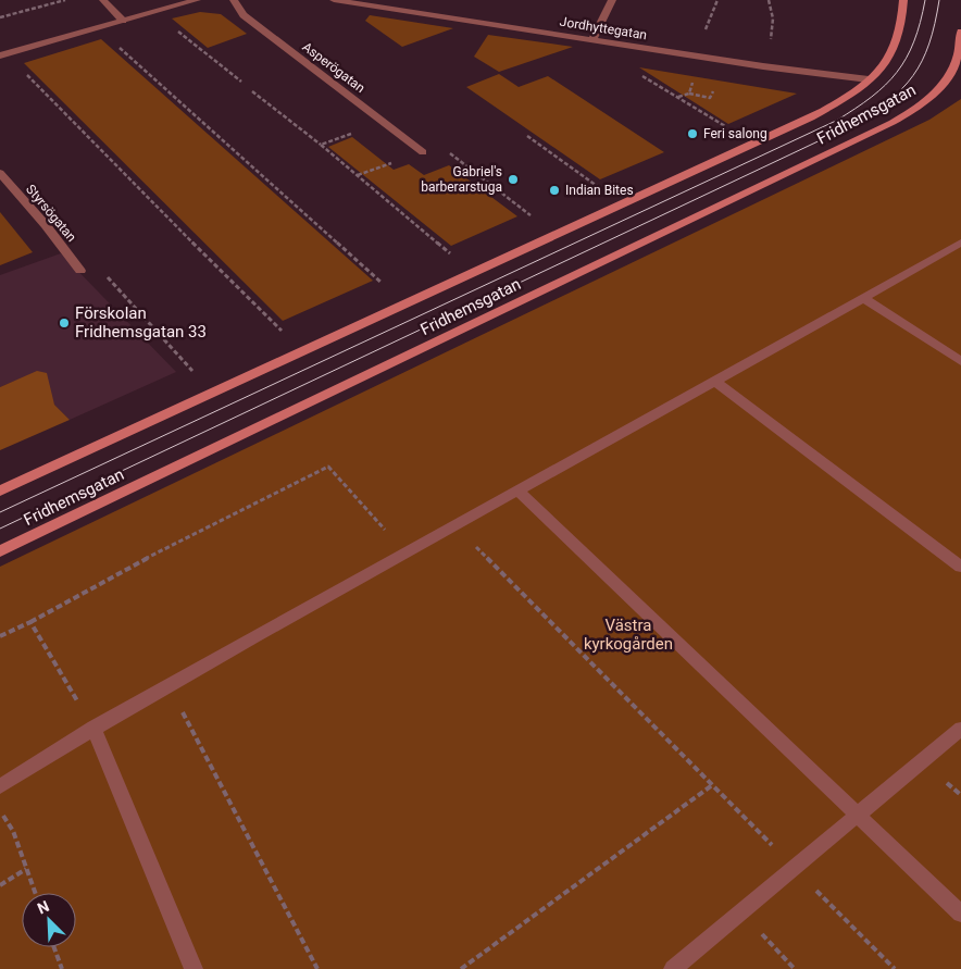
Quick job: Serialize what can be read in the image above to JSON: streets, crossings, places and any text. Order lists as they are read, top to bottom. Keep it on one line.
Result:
{"streets":{"street":["Jordhyttegatan","Asperögatan","Fridhemsgatan","Styrsögatan"]},"crossings":[["Jordhyttegatan","Fridhemsgatan"]],"parks":["Västra kyrkogården"],"places":["Feri salong","Gabriel's barberarstuga","Indian Bites","Förskolan Fridhemsgatan 33"],"north":"top left"}
